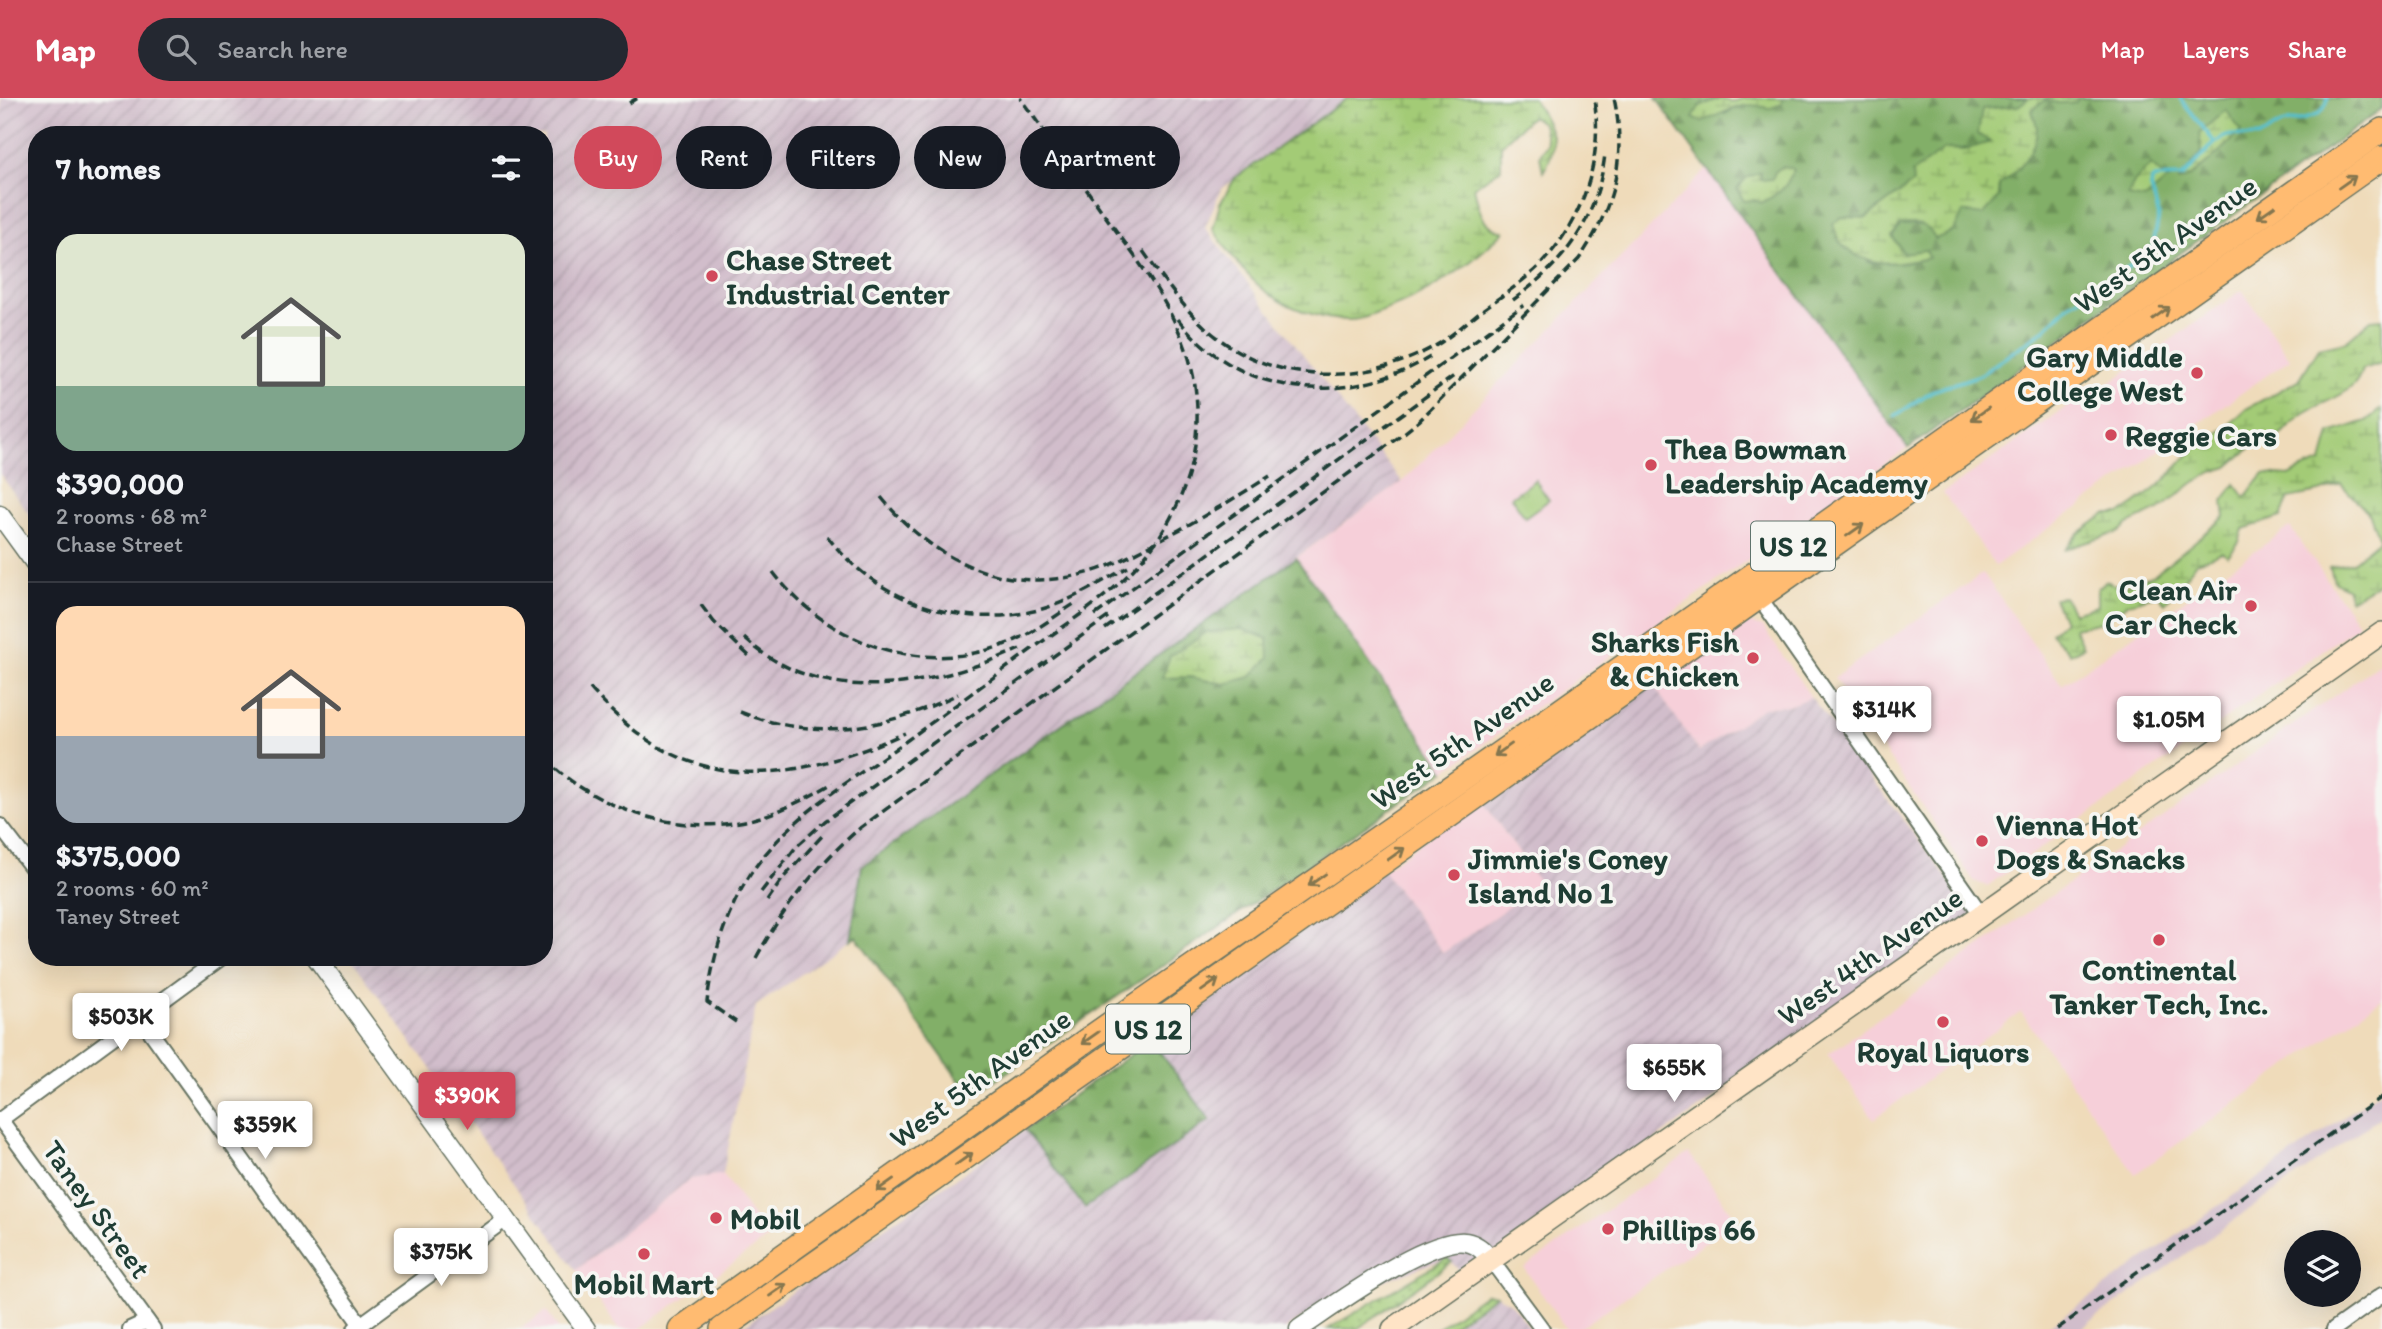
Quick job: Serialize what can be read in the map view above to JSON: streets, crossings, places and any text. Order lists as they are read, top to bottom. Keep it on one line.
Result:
{"streets":{"main road":["West 5th Avenue","US 12","West 4th Avenue"],"street":["Taney Street"]},"places":["Chase Street Industrial Center","Gary Middle College West","Reggie Cars","Thea Bowman Leadership Academy","Clean Air Car Check","Sharks Fish & Chicken","Vienna Hot Dogs & Snacks","Jimmie's Coney Island No 1","Continental Tanker Tech, Inc.","Royal Liquors","Mobil","Phillips 66","Mobil Mart"],"page":{"header":"Map","search":"Search here","nav":["Map","Layers","Share"],"chip":["Buy","Rent","Filters","New","Apartment"],"heading":"7 homes","list":[{"name":"$390,000","note":"2 rooms · 68 m² · Chase Street"},{"name":"$375,000","note":"2 rooms · 60 m² · Taney Street"}],"price":["$314K","$1.05M","$503K","$655K","$390K","$359K","$375K"]}}
